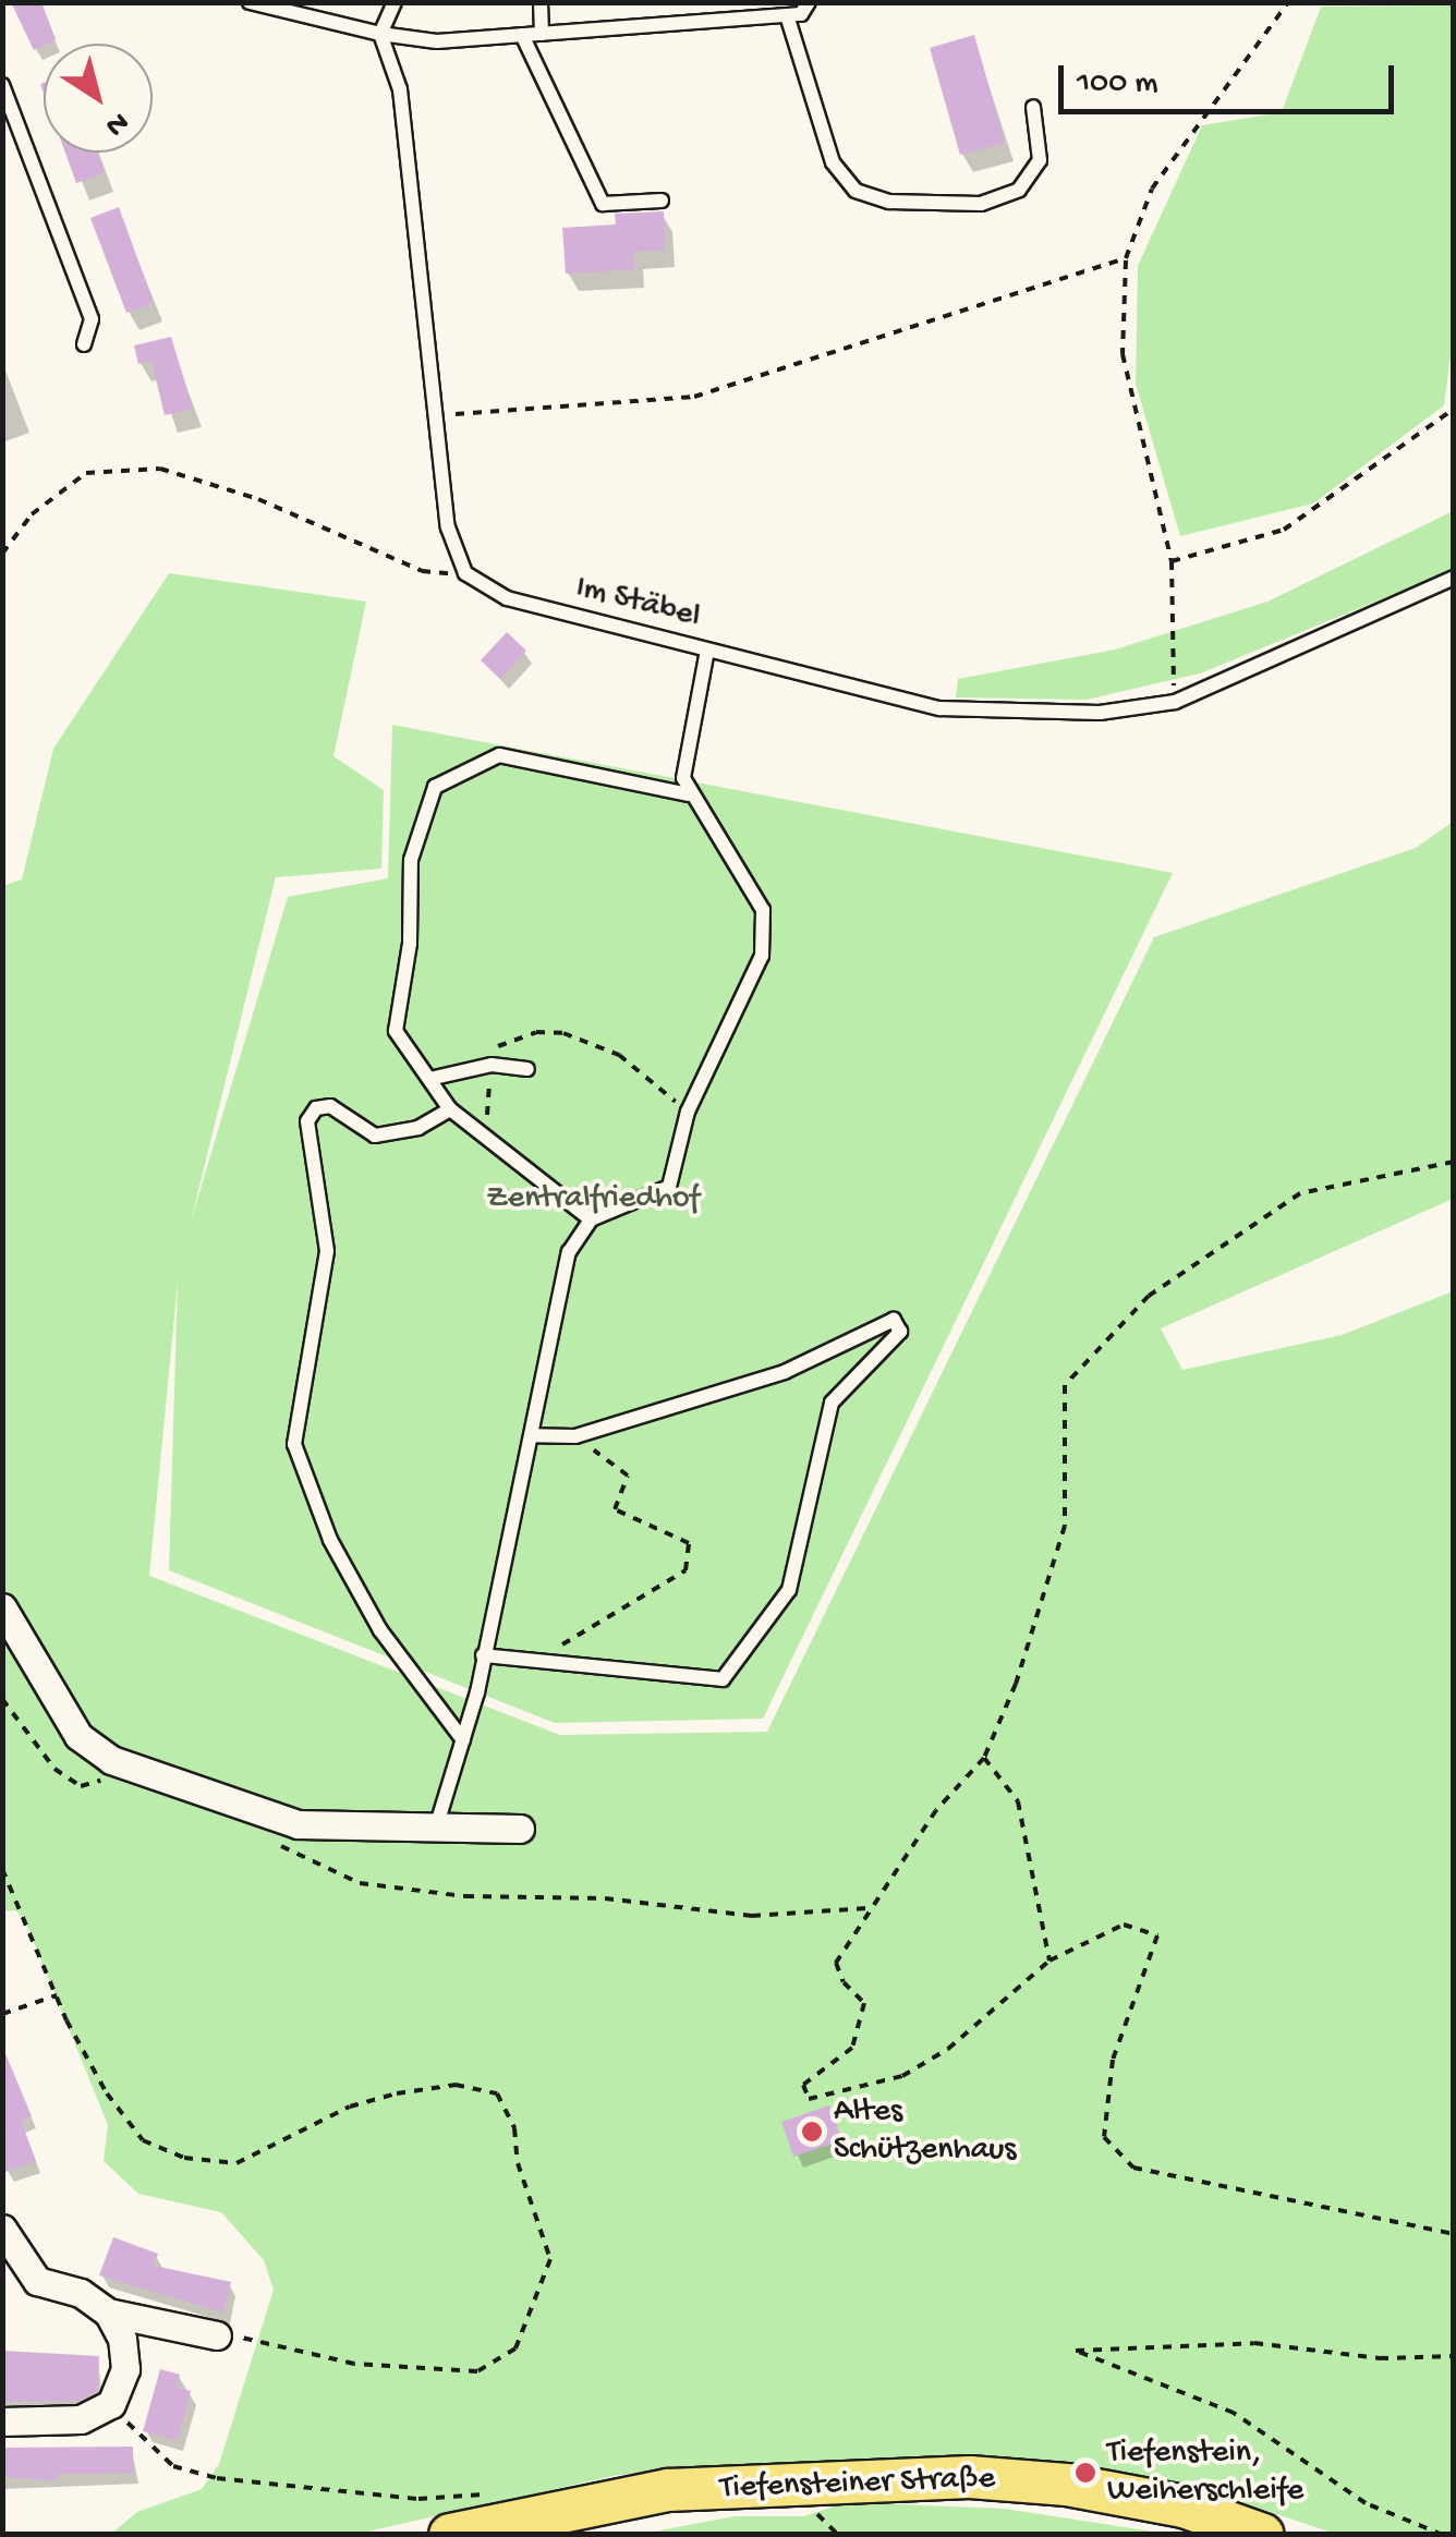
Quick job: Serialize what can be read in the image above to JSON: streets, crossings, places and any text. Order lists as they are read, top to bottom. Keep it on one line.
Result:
{"streets":{"main road":["Tiefensteiner Straße"],"lane":["Im Stäbel"]},"parks":["Zentralfriedhof"],"places":["Altes Schützenhaus","Tiefenstein, Weiherschleife"],"scale_bar":"100 m","north":"bottom right"}
